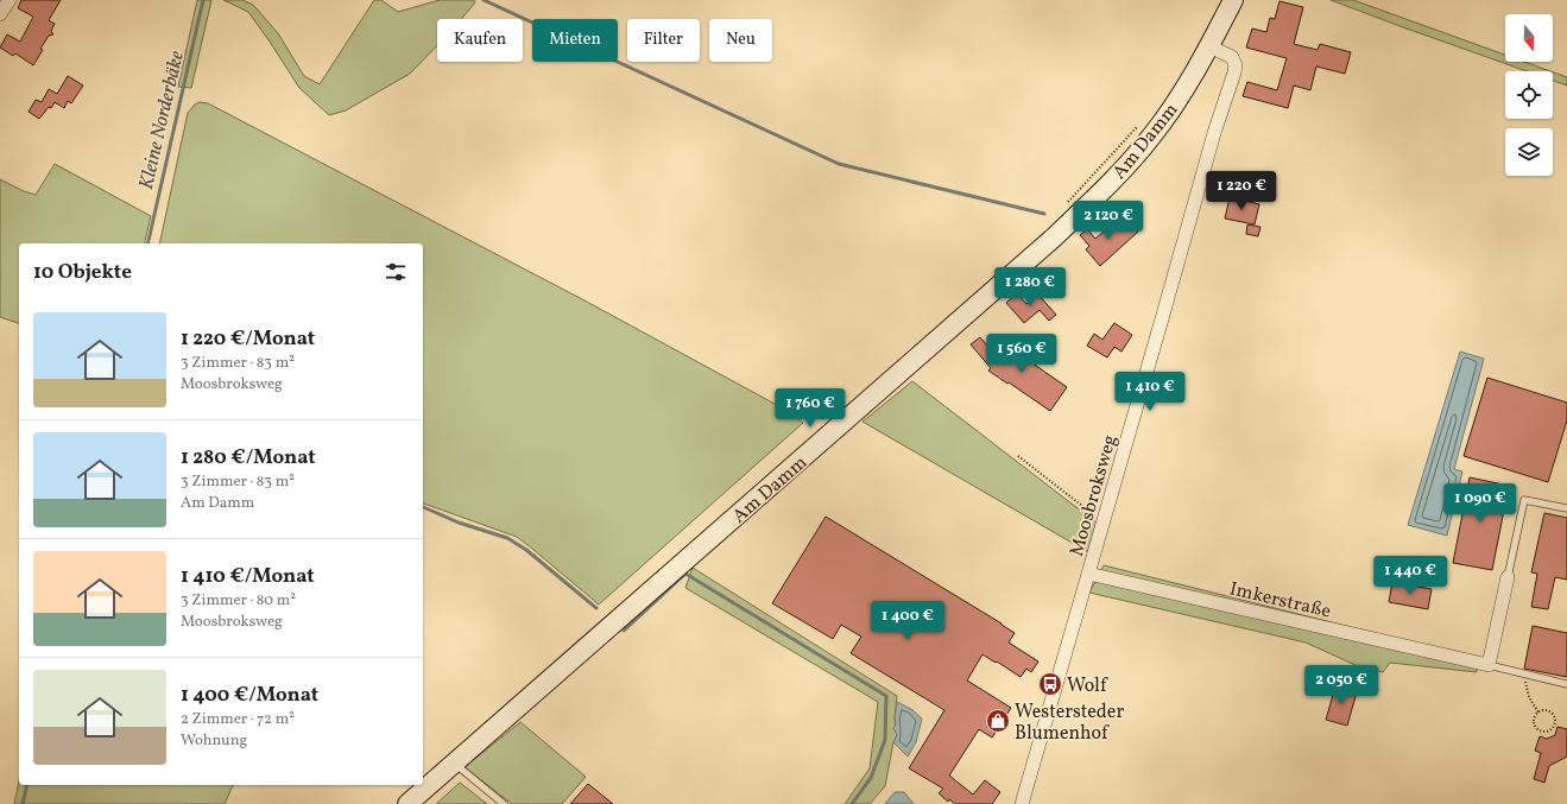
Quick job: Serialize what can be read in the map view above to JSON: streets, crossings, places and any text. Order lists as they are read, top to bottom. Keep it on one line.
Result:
{"streets":{"main road":["Am Damm"],"street":["Moosbroksweg","Imkerstraße"]},"crossings":[["Am Damm","Moosbroksweg"],["Moosbroksweg","Imkerstraße"]],"water":["Kleine Norderbäke"],"places":{"bus stop":["Wolf"],"shop":["Westersteder Blumenhof"]},"north":"bottom","page":{"chip":["Kaufen","Mieten","Filter","Neu"],"price":["1 220 €","2 120 €","1 280 €","1 560 €","1 410 €","1 760 €","1 090 €","1 440 €","1 400 €","2 050 €"],"heading":"10 Objekte","list":[{"name":"1 220 €/Monat","note":"3 Zimmer · 83 m² · Moosbroksweg"},{"name":"1 280 €/Monat","note":"3 Zimmer · 83 m² · Am Damm"},{"name":"1 410 €/Monat","note":"3 Zimmer · 80 m² · Moosbroksweg"},{"name":"1 400 €/Monat","note":"2 Zimmer · 72 m² · Wohnung"}]}}
